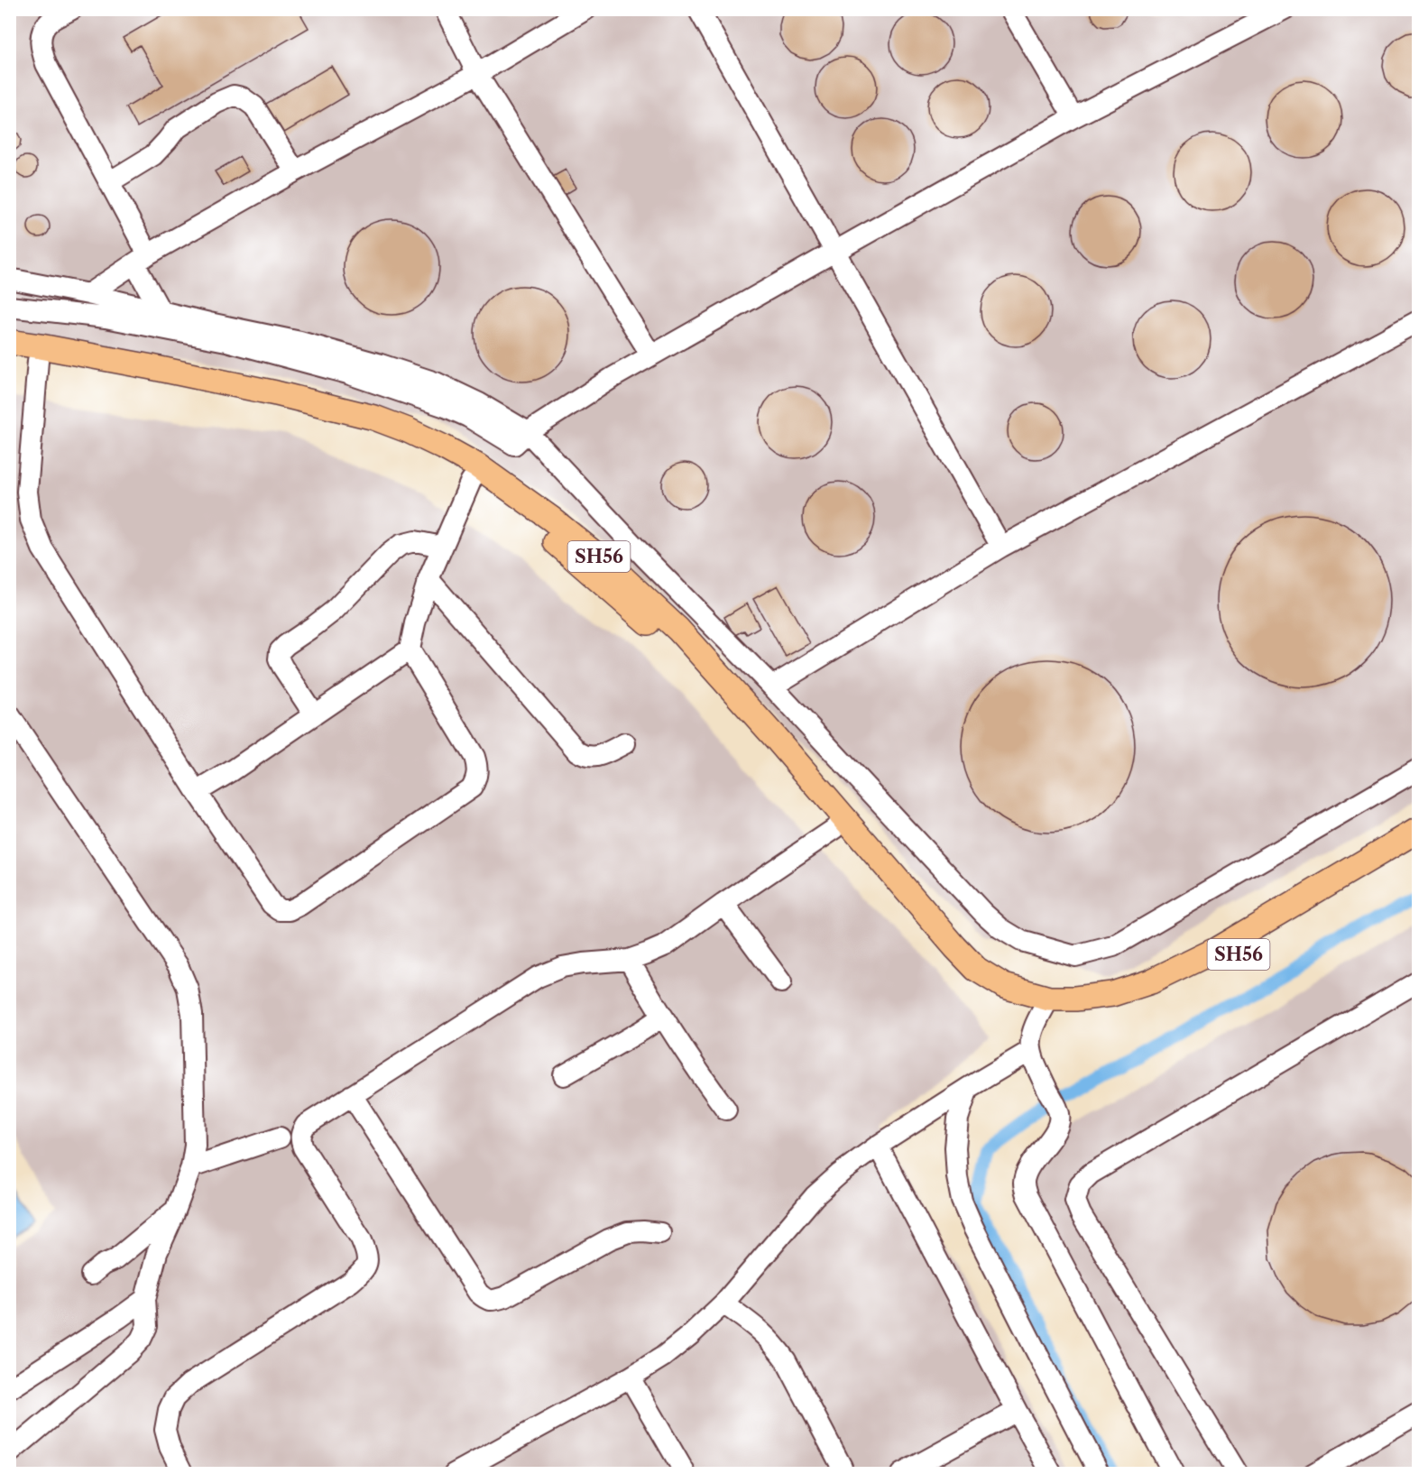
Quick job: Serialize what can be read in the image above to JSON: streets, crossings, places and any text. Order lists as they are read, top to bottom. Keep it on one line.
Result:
{"streets":{"main road":["SH56"]}}
